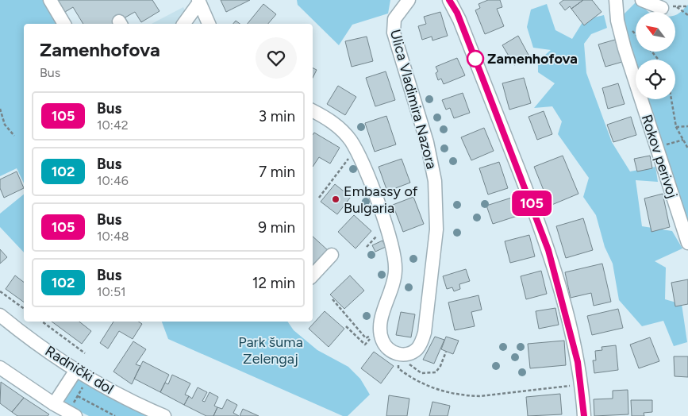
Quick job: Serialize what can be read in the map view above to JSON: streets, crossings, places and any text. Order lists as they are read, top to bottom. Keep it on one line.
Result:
{"streets":{"street":["Ulica Vladimira Nazora","Rokov perivoj","Radnički dol"]},"parks":["Park šuma Zelengaj"],"places":["Zamenhofova","Embassy of Bulgaria"],"lines":["bus line 105"],"north":"top left","page":{"on_map":"105","heading":["Zamenhofova","Bus"],"list":[{"mark":"105","name":"Bus","note":"10:42","value":"3 min"},{"mark":"102","name":"Bus","note":"10:46","value":"7 min"},{"mark":"105","name":"Bus","note":"10:48","value":"9 min"},{"mark":"102","name":"Bus","note":"10:51","value":"12 min"}]}}
